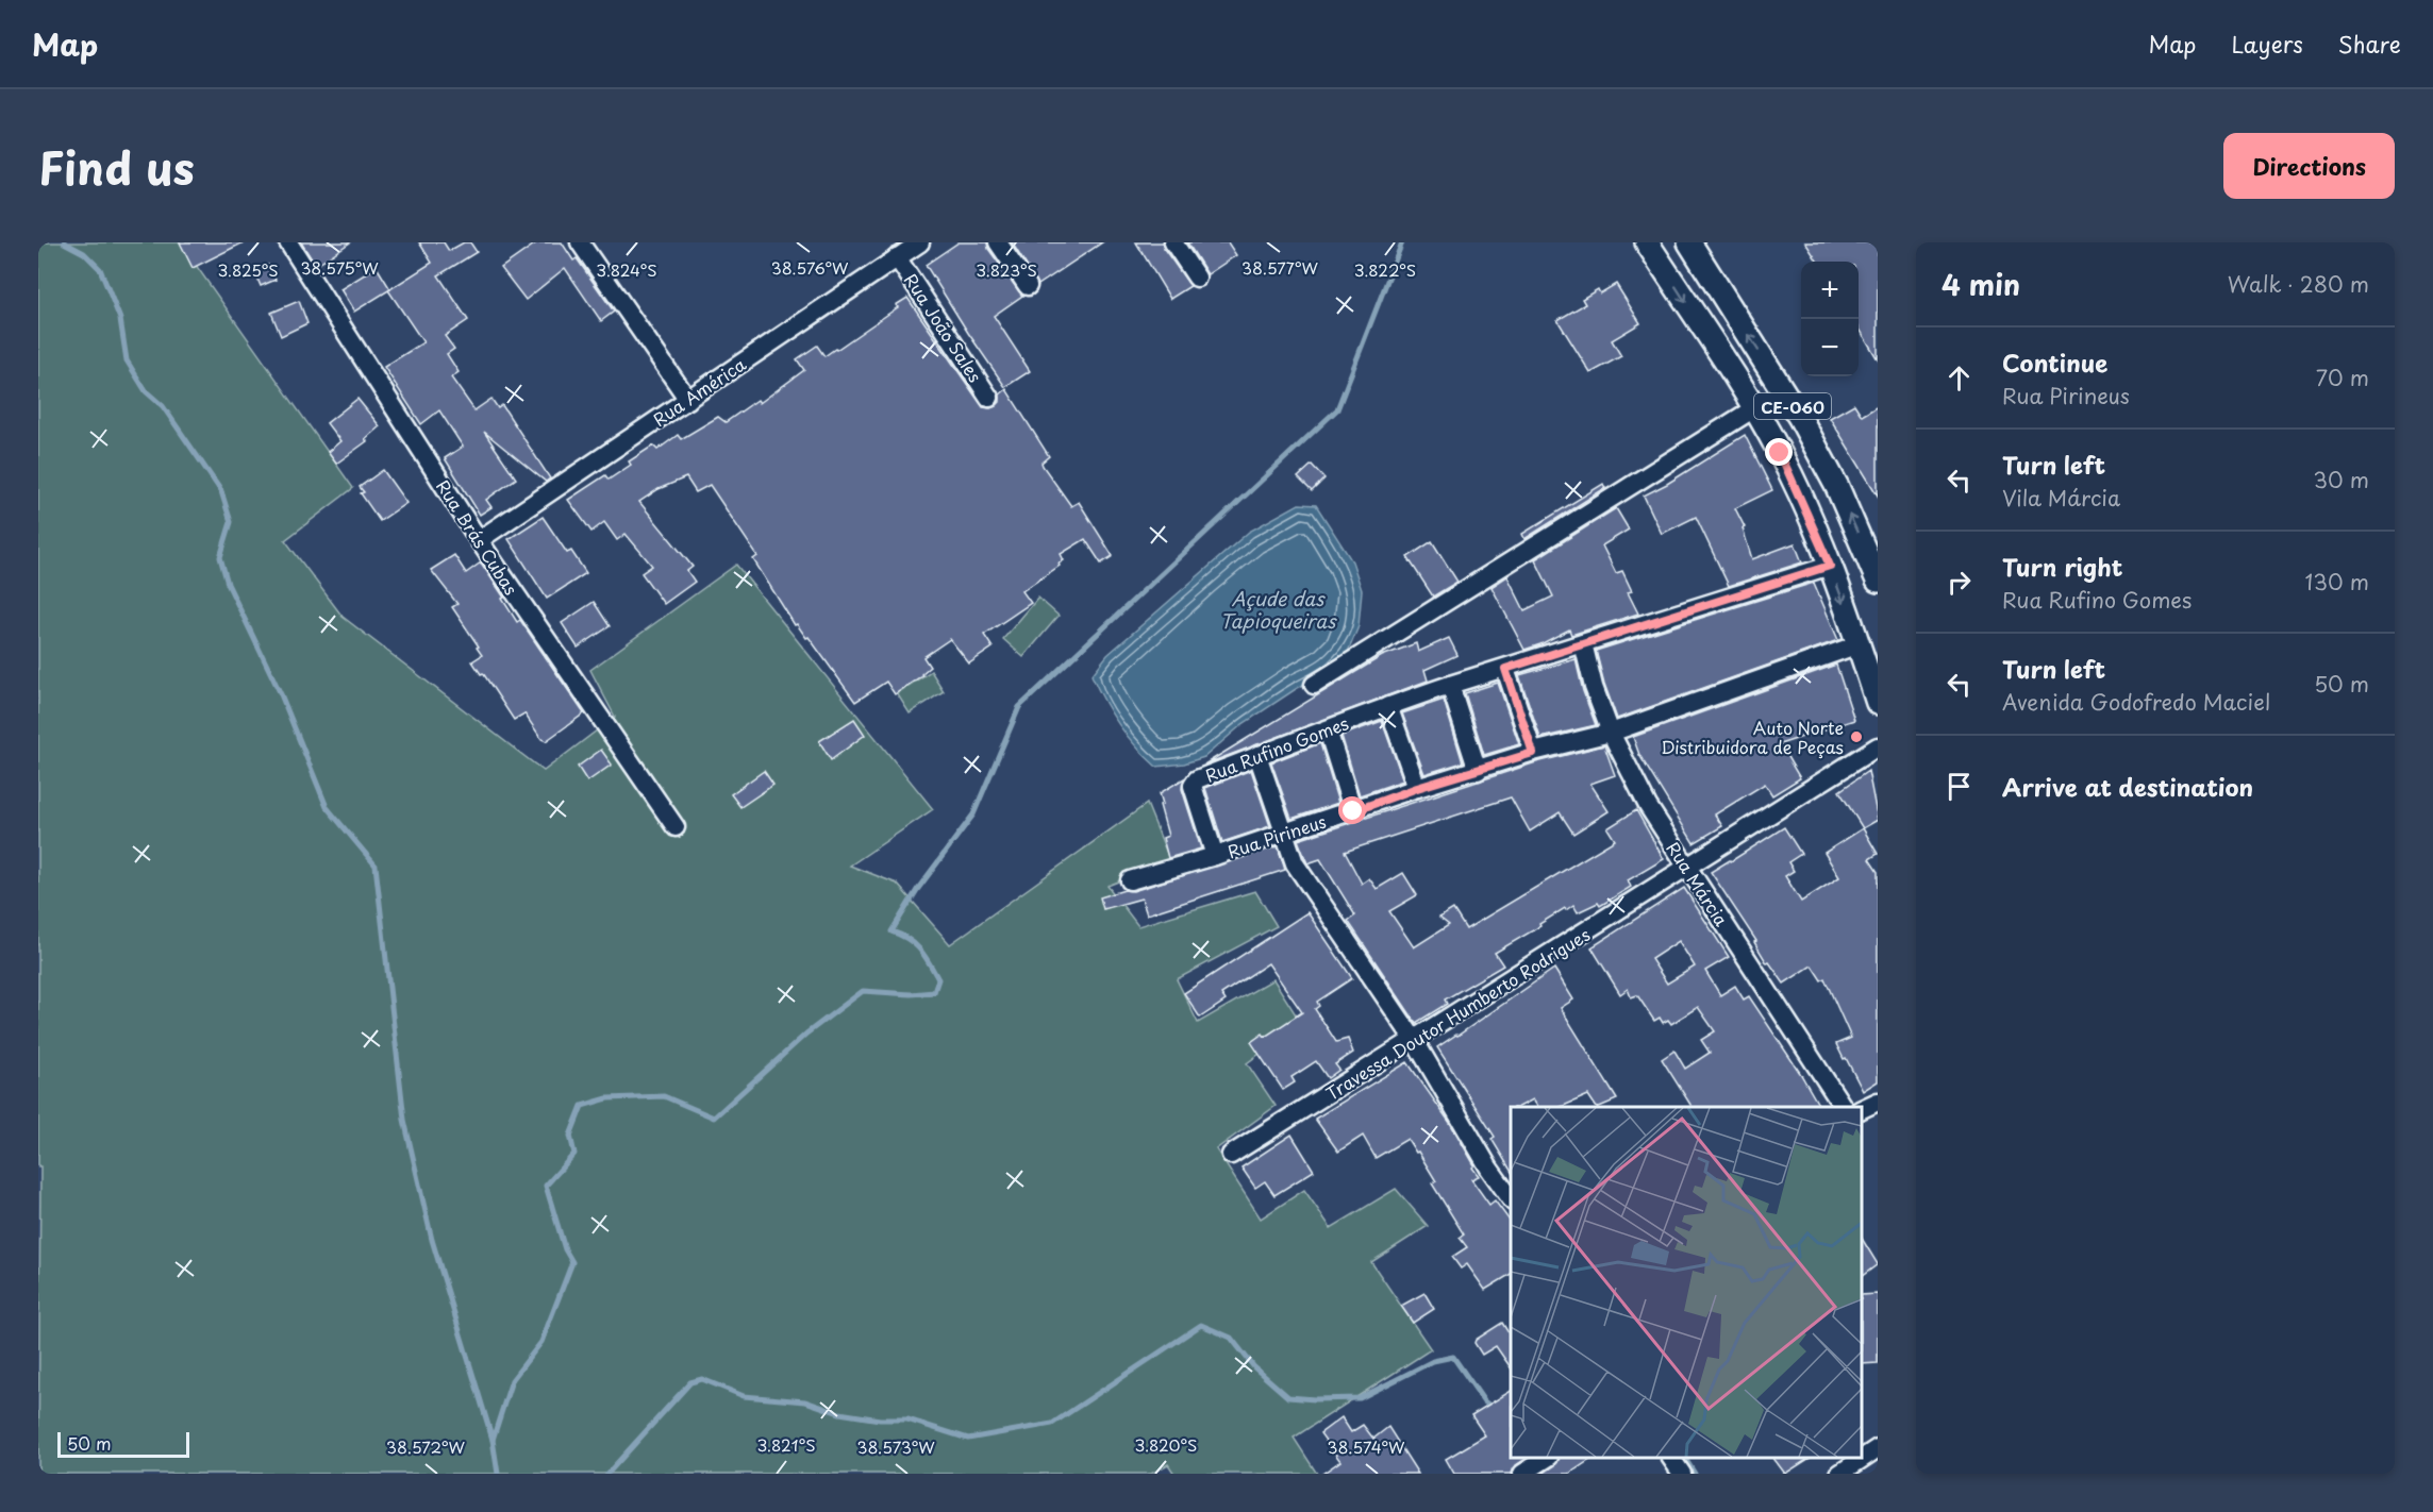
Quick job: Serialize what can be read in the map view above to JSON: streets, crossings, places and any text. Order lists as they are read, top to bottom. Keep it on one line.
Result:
{"streets":{"main road":["CE-060"],"street":["Rua João Sales","Rua América","Rua Brás Cubas","Rua Rufino Gomes","Rua Pirineus","Rua Márcia","Travessa Doutor Humberto Rodrigues"]},"crossings":[["Rua João Sales","Rua América"],["Rua América","Rua Brás Cubas"],["CE-060","Rua Rufino Gomes"],["CE-060","Rua Pirineus"],["Rua Rufino Gomes","Rua Pirineus"],["Rua Rufino Gomes","Rua Márcia"],["Rua Pirineus","Rua Márcia"],["Rua Márcia","Travessa Doutor Humberto Rodrigues"]],"water":["Açude das Tapioqueiras"],"places":["Auto Norte Distribuidora de Peças"],"scale_bar":"50 m","page":{"header":"Map","nav":["Map","Layers","Share"],"title":"Find us","buttons":"Directions","heading":["4 min","Walk · 280 m"],"map_buttons":["+","−"],"list":[["Continue","Rua Pirineus","70 m"],["Turn left","Vila Márcia","30 m"],["Turn right","Rua Rufino Gomes","130 m"],["Turn left","Avenida Godofredo Maciel","50 m"],"Arrive at destination"],"scale":"50 m"},"coordinates":["38.575°W","38.576°W","38.577°W","3.822°S","3.825°S","3.824°S","3.823°S","3.821°S","3.820°S","38.572°W","38.573°W","38.574°W"]}
